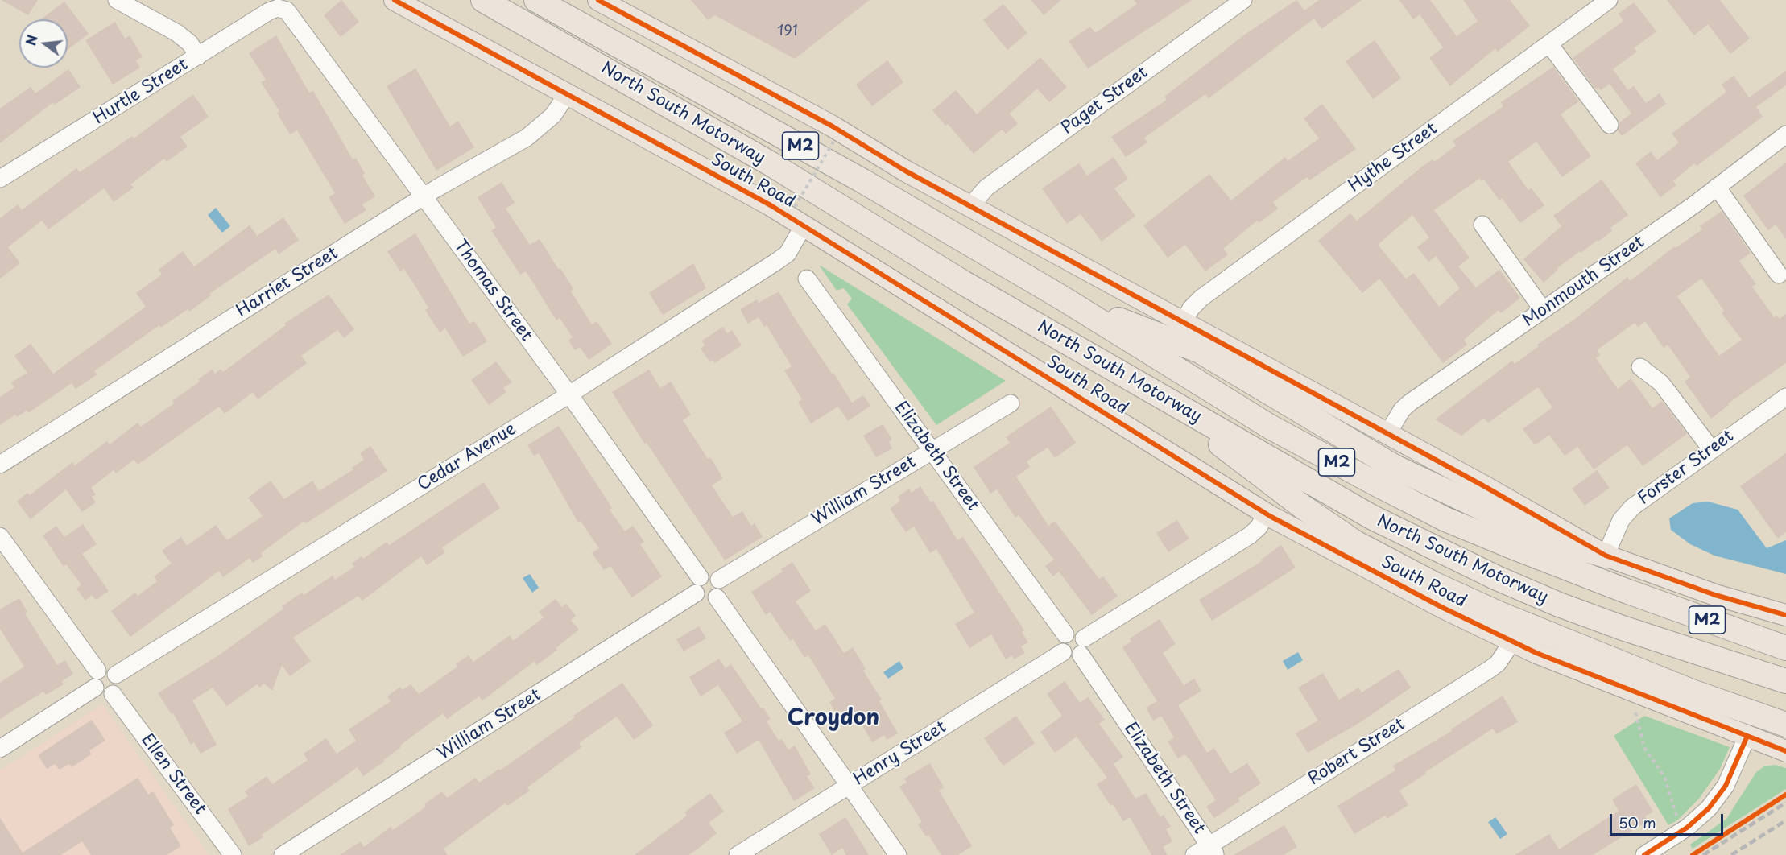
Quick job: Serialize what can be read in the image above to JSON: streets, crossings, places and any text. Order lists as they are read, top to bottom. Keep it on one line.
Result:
{"streets":{"highway":["North South Motorway","M2"],"main road":["South Road"],"street":["Hurtle Street","Paget Street","Hythe Street","Monmouth Street","Harriet Street","Thomas Street","Elizabeth Street","Cedar Avenue","Forster Street","William Street","Robert Street","Henry Street","Ellen Street"]},"crossings":[["Hurtle Street","Thomas Street"],["South Road","Harriet Street"],["South Road","Cedar Avenue"],["South Road","Robert Street"],["Harriet Street","Thomas Street"],["Thomas Street","Cedar Avenue"],["Thomas Street","William Street"],["Elizabeth Street","William Street"],["Elizabeth Street","Robert Street"],["Elizabeth Street","Henry Street"],["Cedar Avenue","Ellen Street"]],"districts":["Croydon"],"house_numbers":["191"],"scale_bar":"50 m","north":"left"}
